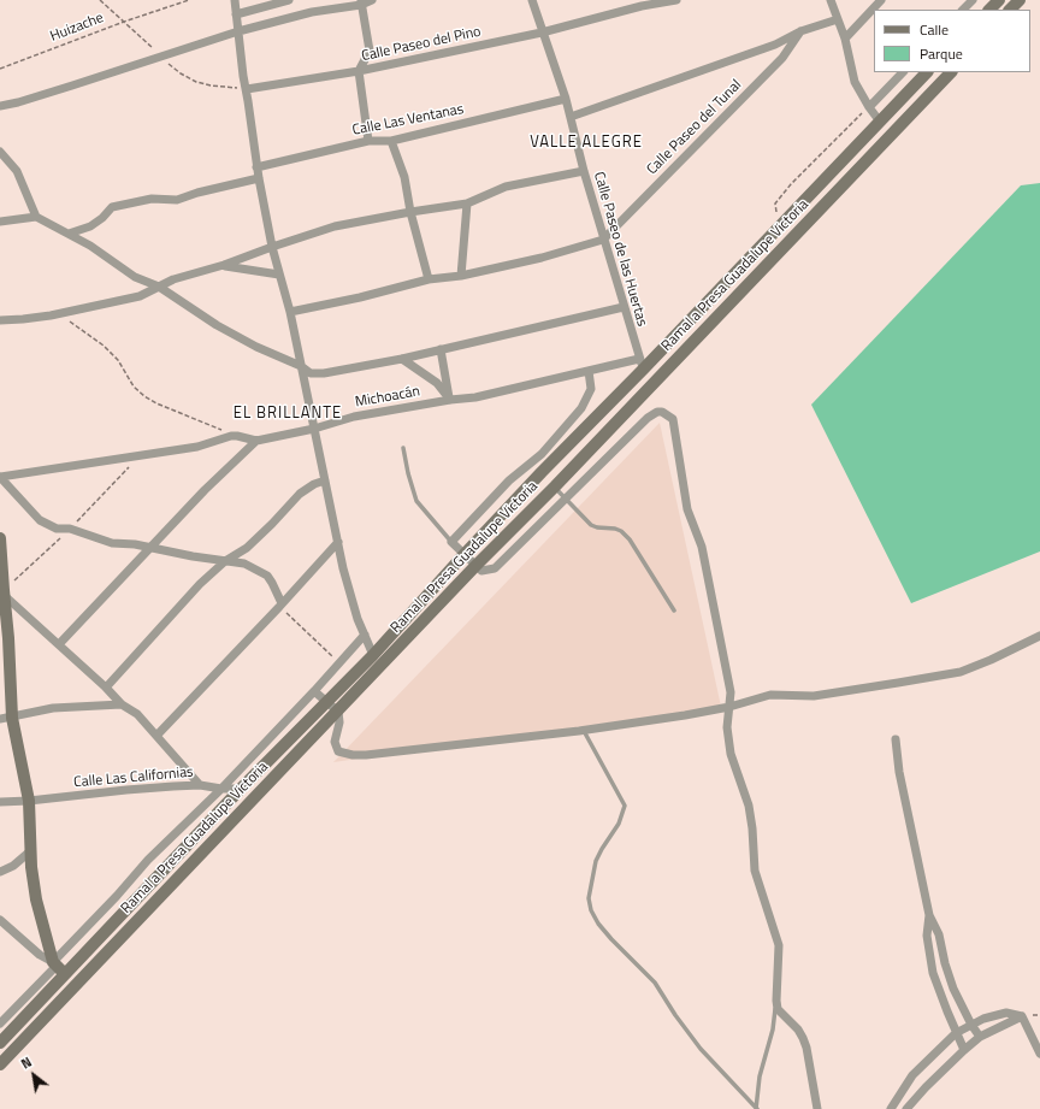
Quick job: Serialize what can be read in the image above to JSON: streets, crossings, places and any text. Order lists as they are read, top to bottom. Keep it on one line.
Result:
{"streets":{"main road":["Ramal a Presa Guadalupe Victoria"],"street":["Calle Paseo del Pino","Calle Las Ventanas","Calle Paseo del Tunal","Calle Paseo de las Huertas","Michoacán","Calle Las Californias"],"path":["Huizache"]},"crossings":[["Calle Paseo del Pino","Calle Paseo de las Huertas"],["Calle Las Ventanas","Calle Paseo de las Huertas"],["Calle Paseo del Tunal","Calle Paseo de las Huertas"],["Calle Paseo de las Huertas","Ramal a Presa Guadalupe Victoria"],["Calle Paseo de las Huertas","Michoacán"],["Ramal a Presa Guadalupe Victoria","Michoacán"],["Ramal a Presa Guadalupe Victoria","Calle Las Californias"]],"districts":["VALLE ALEGRE","EL BRILLANTE"],"legend":["Calle","Parque"],"north":"top left"}
